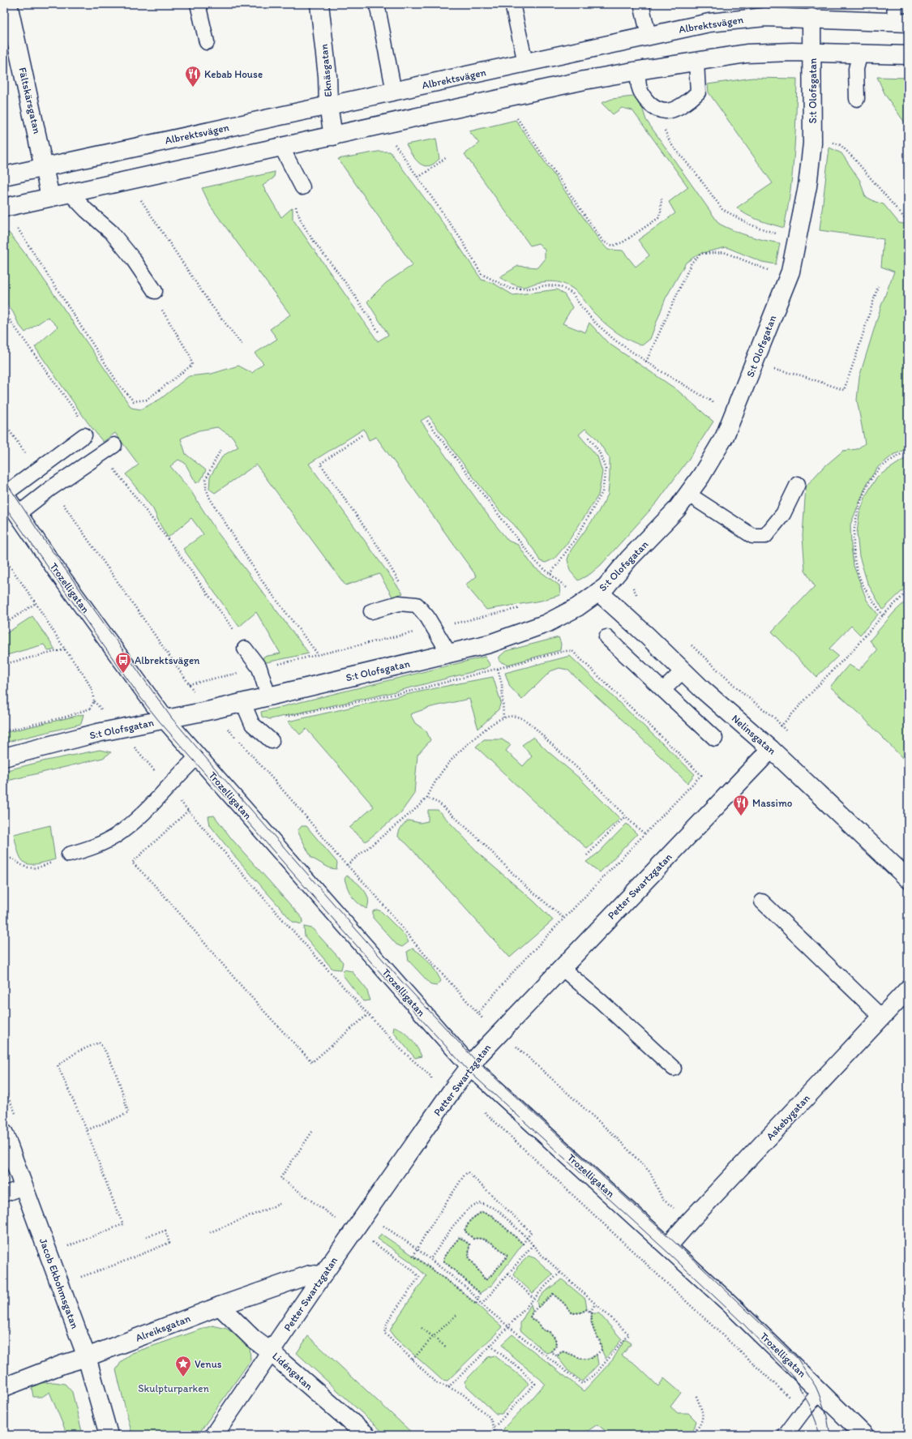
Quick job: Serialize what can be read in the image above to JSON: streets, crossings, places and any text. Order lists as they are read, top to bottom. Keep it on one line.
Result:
{"streets":{"street":["Albrektsvägen","Eknäsgatan","S:t Olofsgatan","Fältskärsgatan","Trozelligatan","Nelinsgatan","Petter Swartzgatan","Askebygatan","Jacob Ekbohmsgatan","Alreiksgatan","Lidéngatan"]},"crossings":[["Albrektsvägen","Eknäsgatan"],["Albrektsvägen","S:t Olofsgatan"],["Albrektsvägen","Fältskärsgatan"],["S:t Olofsgatan","Trozelligatan"],["S:t Olofsgatan","Nelinsgatan"],["Trozelligatan","Petter Swartzgatan"],["Trozelligatan","Askebygatan"],["Nelinsgatan","Petter Swartzgatan"],["Petter Swartzgatan","Alreiksgatan"],["Petter Swartzgatan","Lidéngatan"],["Jacob Ekbohmsgatan","Alreiksgatan"],["Alreiksgatan","Lidéngatan"]],"parks":["Skulpturparken"],"places":{"restaurant":["Kebab House","Massimo"],"bus stop":["Albrektsvägen"],"place":["Venus"]}}
